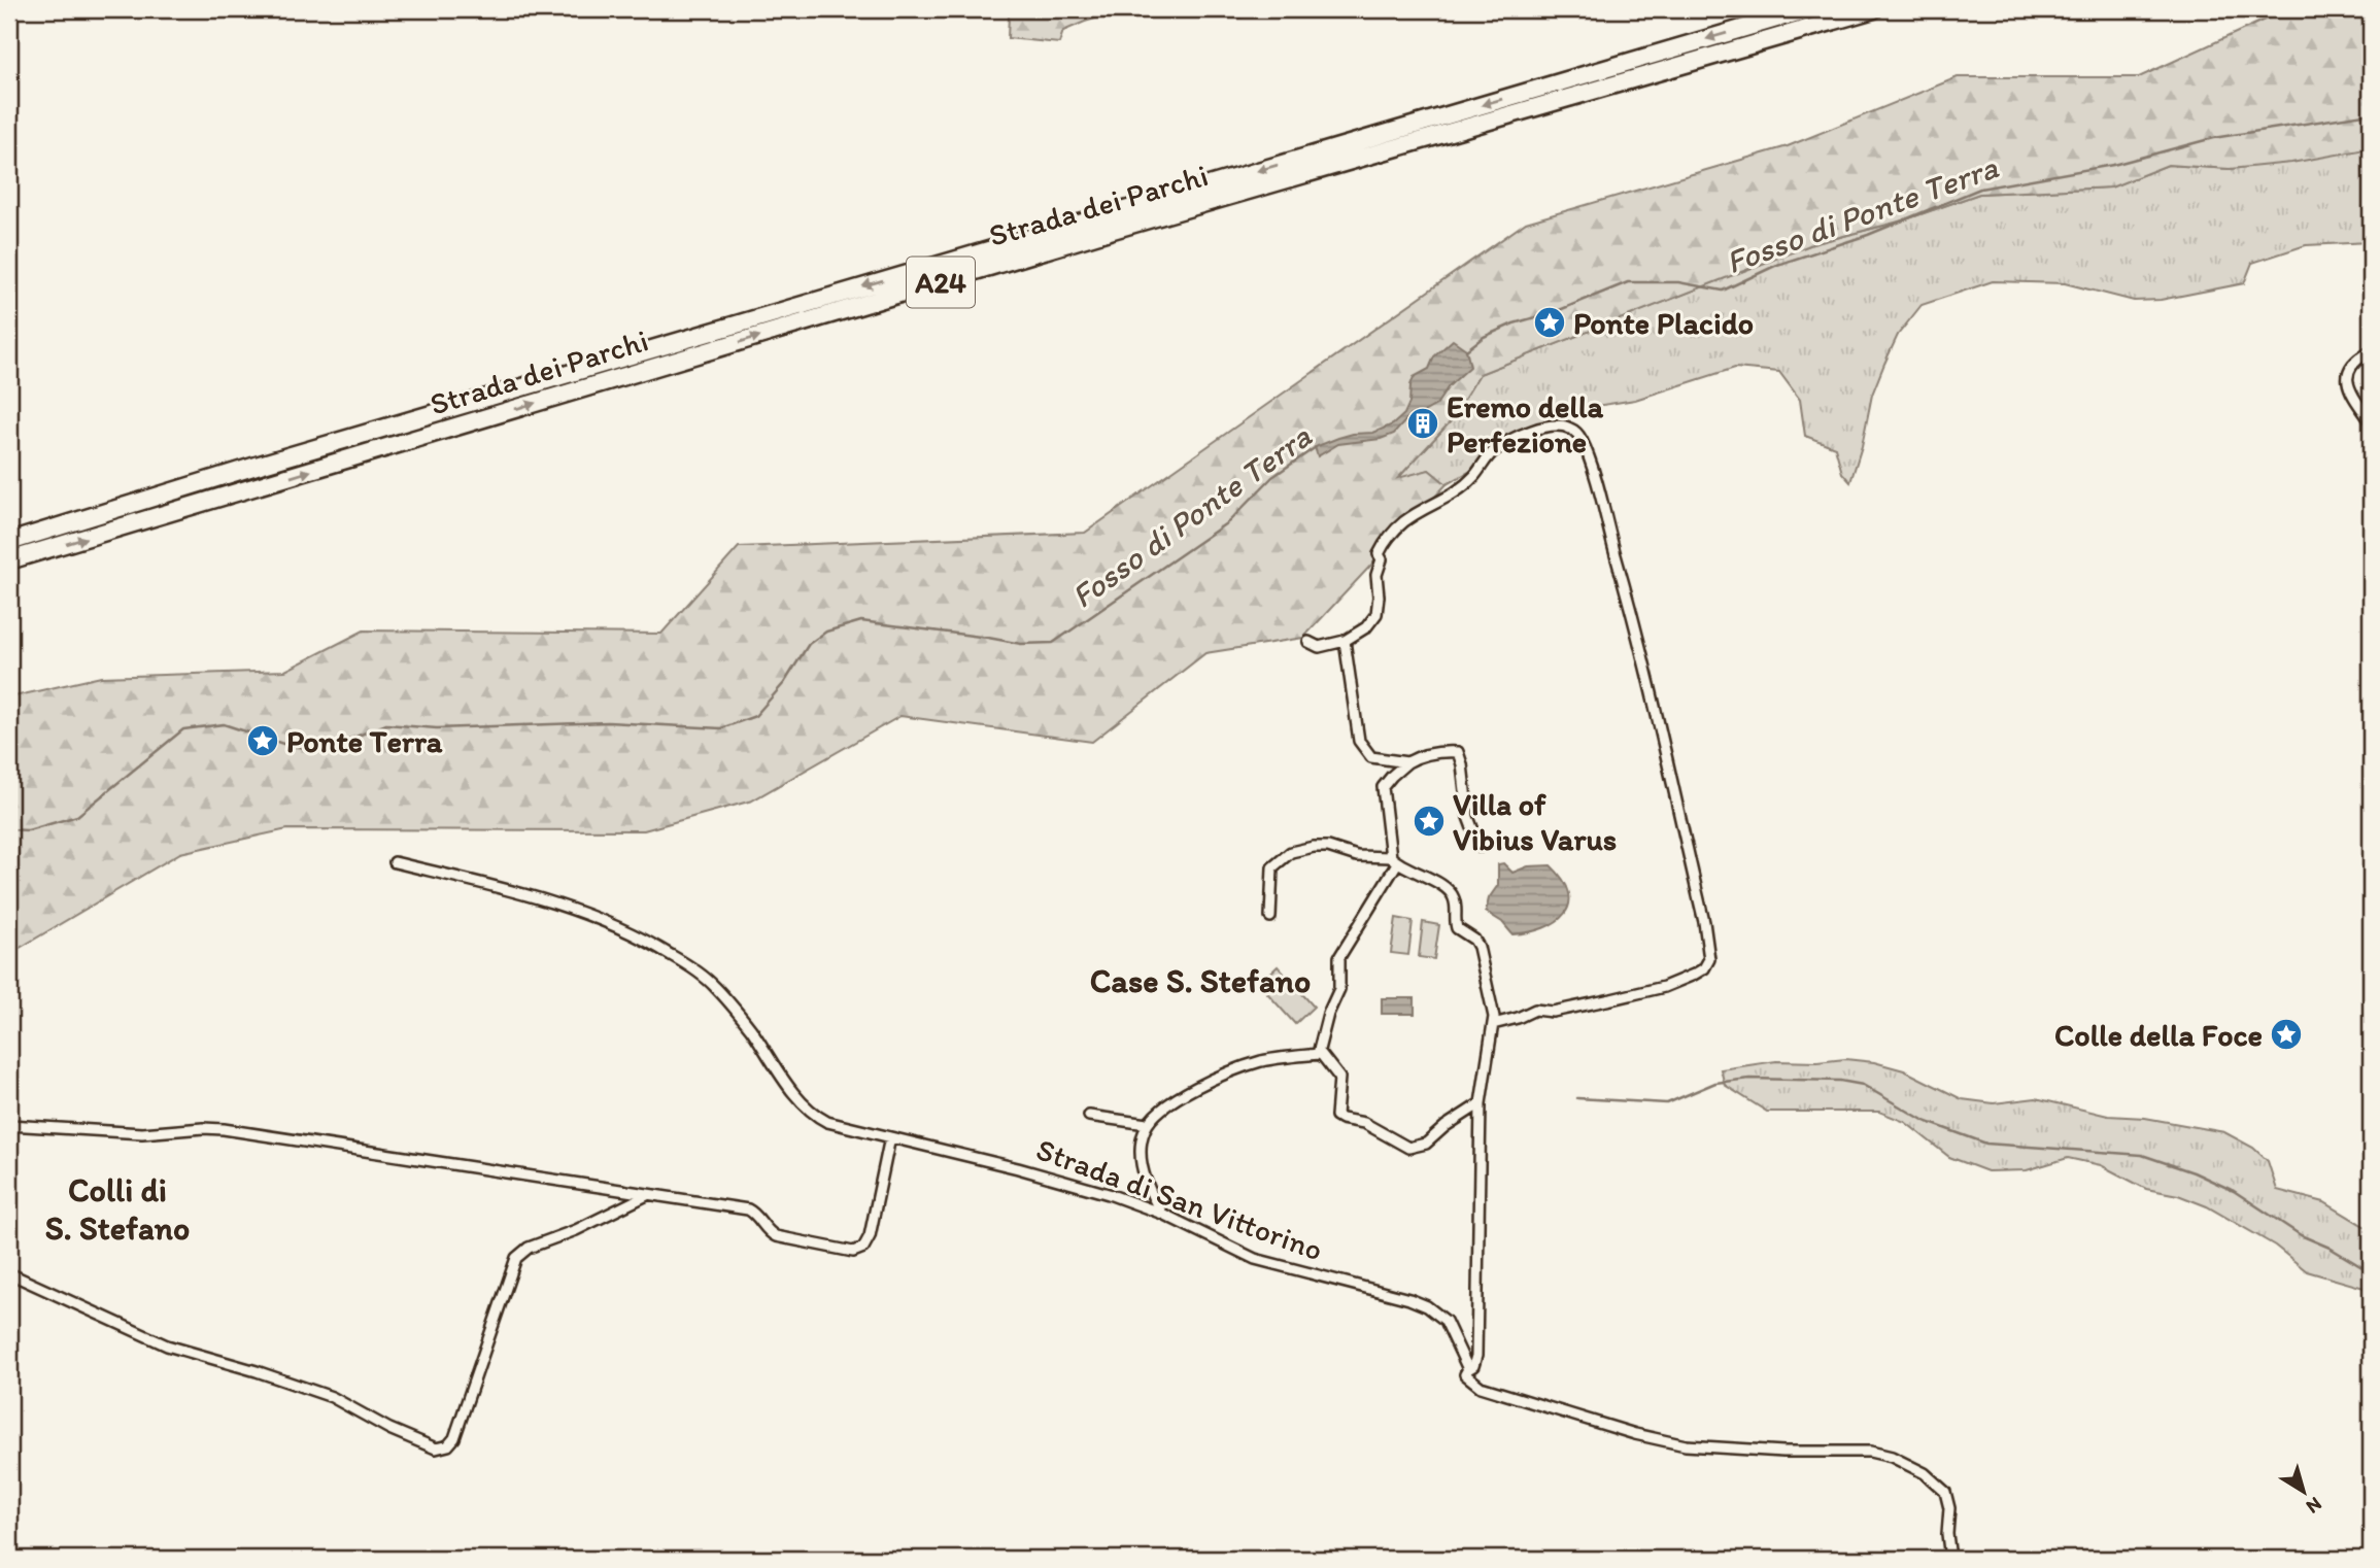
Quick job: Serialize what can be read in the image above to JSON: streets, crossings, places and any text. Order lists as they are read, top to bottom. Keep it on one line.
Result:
{"streets":{"highway":["Strada dei Parchi","A24"],"street":["Strada di San Vittorino"]},"districts":["Case S. Stefano","Colli di S. Stefano"],"water":["Fosso di Ponte Terra"],"places":{"place":["Ponte Placido","Ponte Terra","Villa of Vibius Varus","Colle della Foce"],"building":["Eremo della Perfezione"]},"north":"bottom right"}
